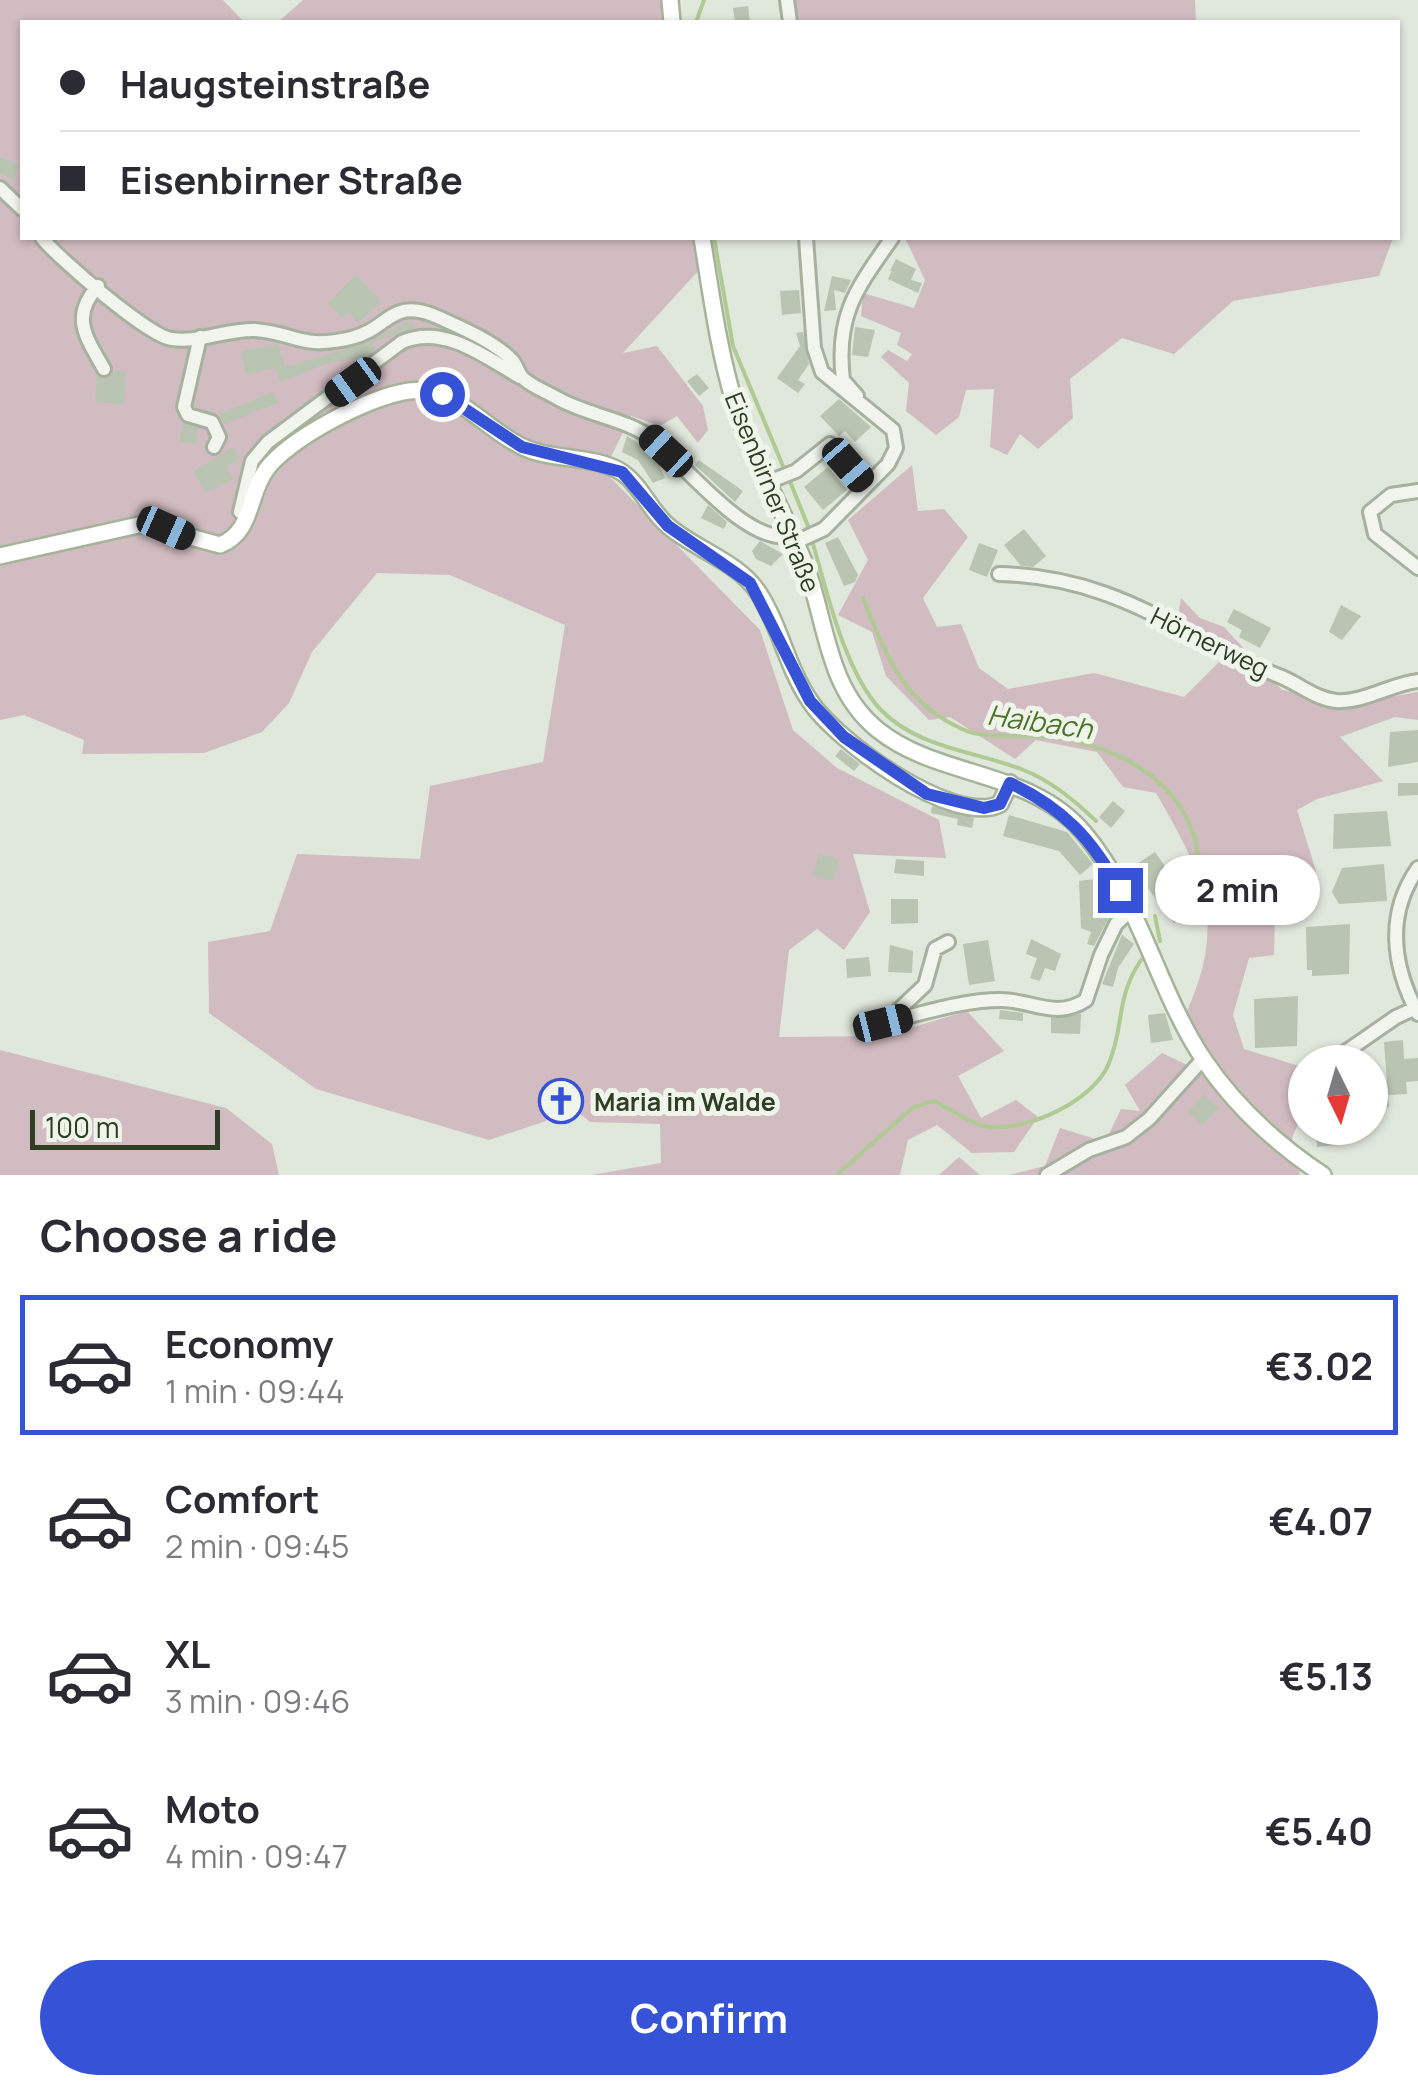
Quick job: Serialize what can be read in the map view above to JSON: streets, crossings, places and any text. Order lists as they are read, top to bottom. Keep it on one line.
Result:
{"streets":{"main road":["Eisenbirner Straße"],"street":["Hörnerweg"]},"water":["Haibach"],"places":{"church":["Maria im Walde"]},"scale_bar":"100 m","north":"bottom","page":{"banner":["Haugsteinstraße","Eisenbirner Straße"],"bubble":"2 min","scale":"100 m","heading":"Choose a ride","list":[{"name":"Economy","note":"1 min · 09:44","value":"€3.02"},{"name":"Comfort","note":"2 min · 09:45","value":"€4.07"},{"name":"XL","note":"3 min · 09:46","value":"€5.13"},{"name":"Moto","note":"4 min · 09:47","value":"€5.40"}],"buttons":"Confirm"}}
